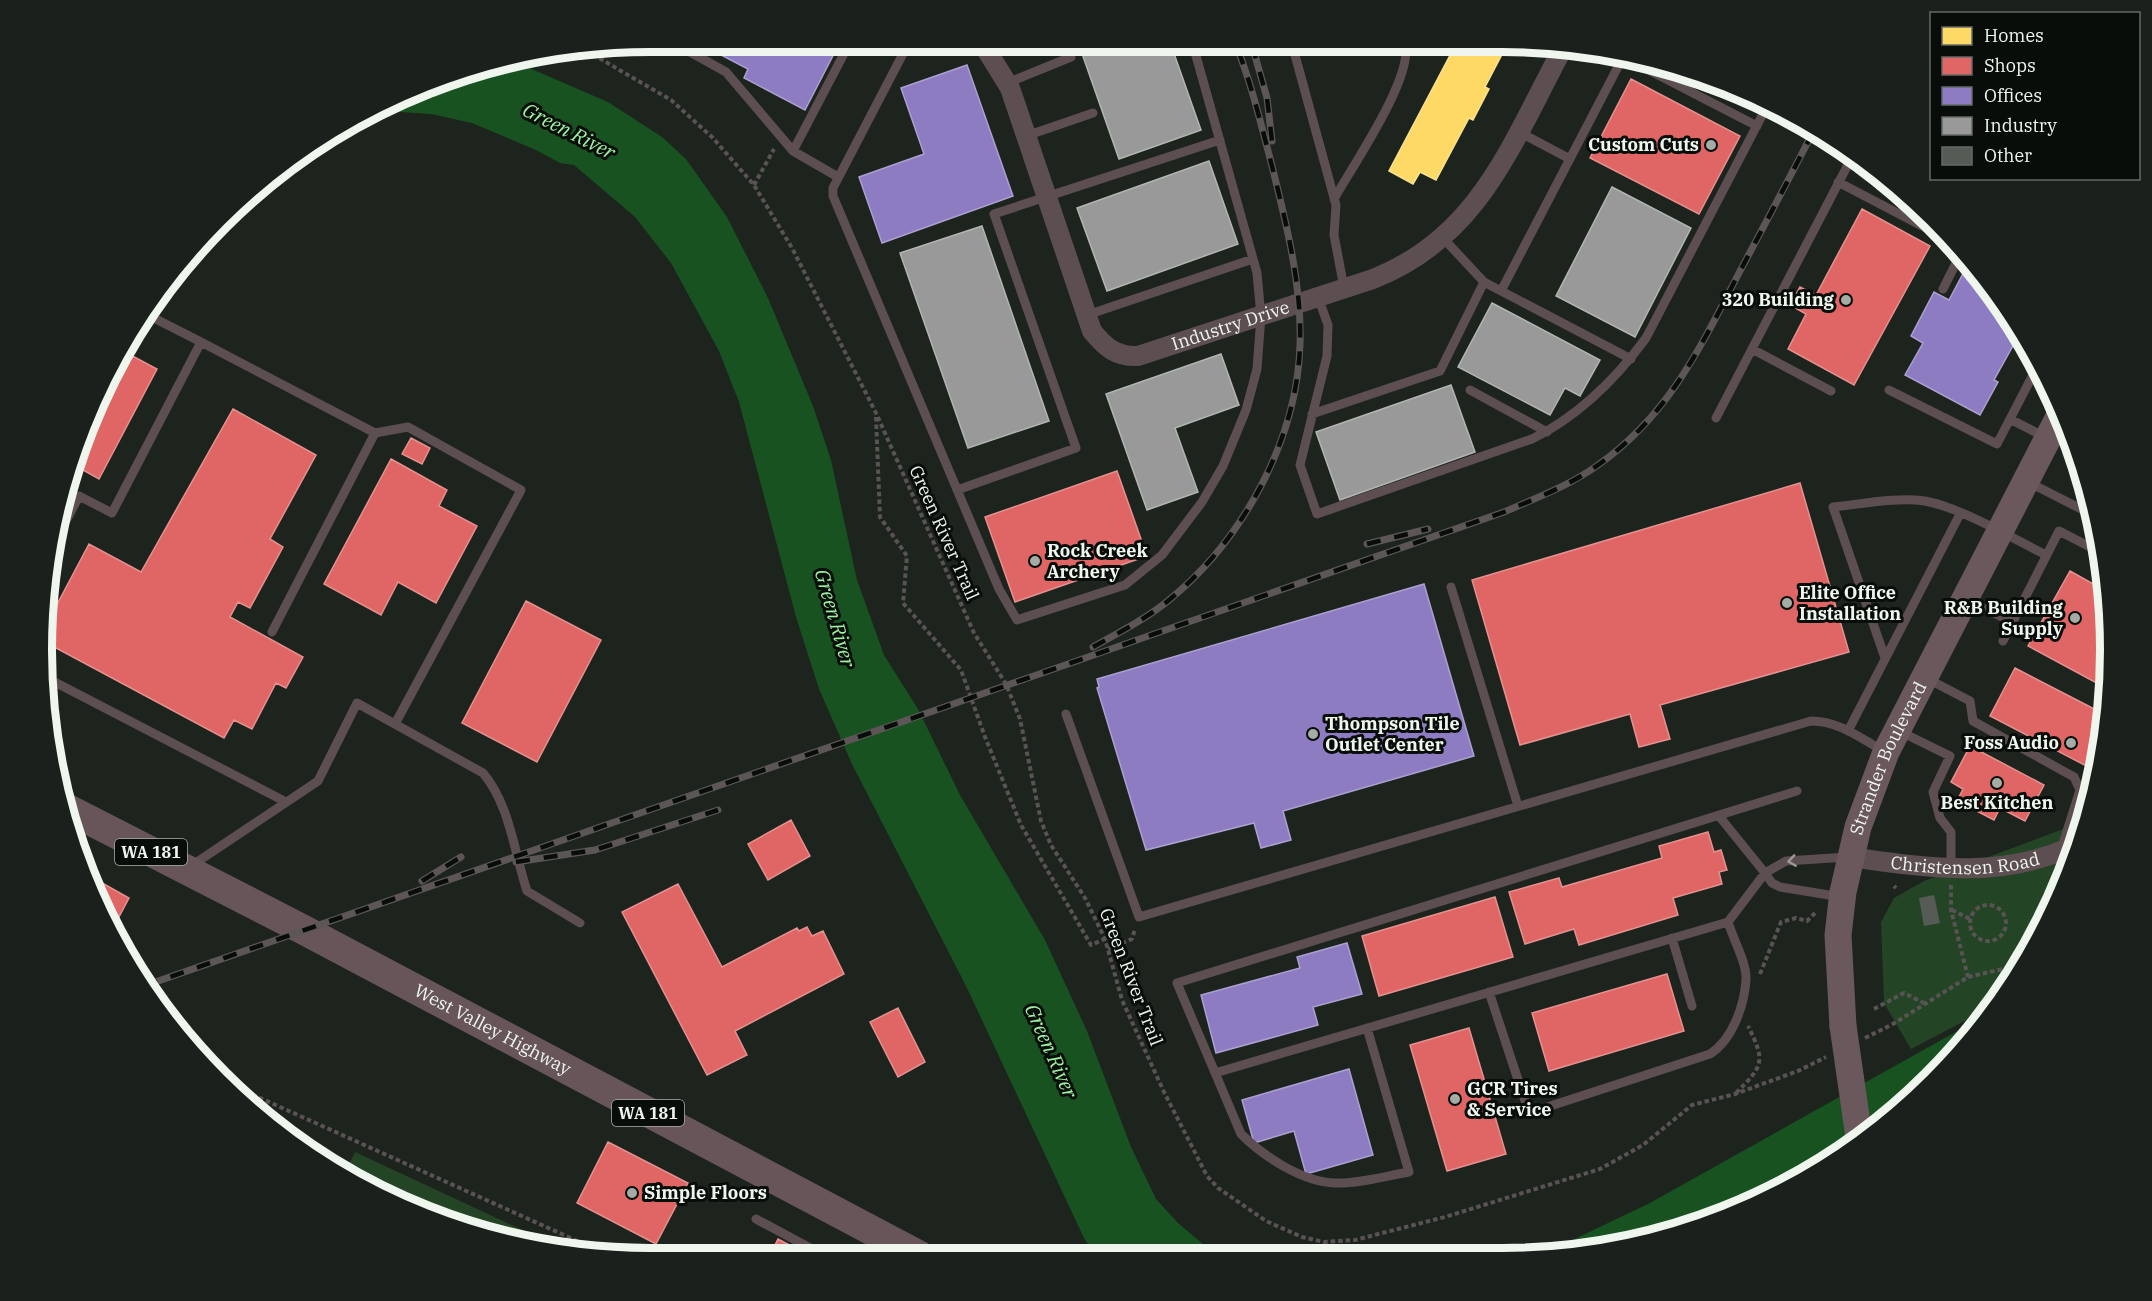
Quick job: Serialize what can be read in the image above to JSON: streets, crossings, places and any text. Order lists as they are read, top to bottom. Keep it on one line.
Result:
{"streets":{"main road":["Strander Boulevard","WA 181","West Valley Highway"],"street":["Industry Drive","Christensen Road"],"path":["Green River Trail"]},"crossings":[["Strander Boulevard","Christensen Road"]],"water":["Green River"],"places":["Custom Cuts","320 Building","Rock Creek Archery","Elite Office Installation","R&B Building Supply","Thompson Tile Outlet Center","Foss Audio","Best Kitchen","GCR Tires & Service","Simple Floors"],"legend":["Homes","Shops","Offices","Industry","Other"]}
